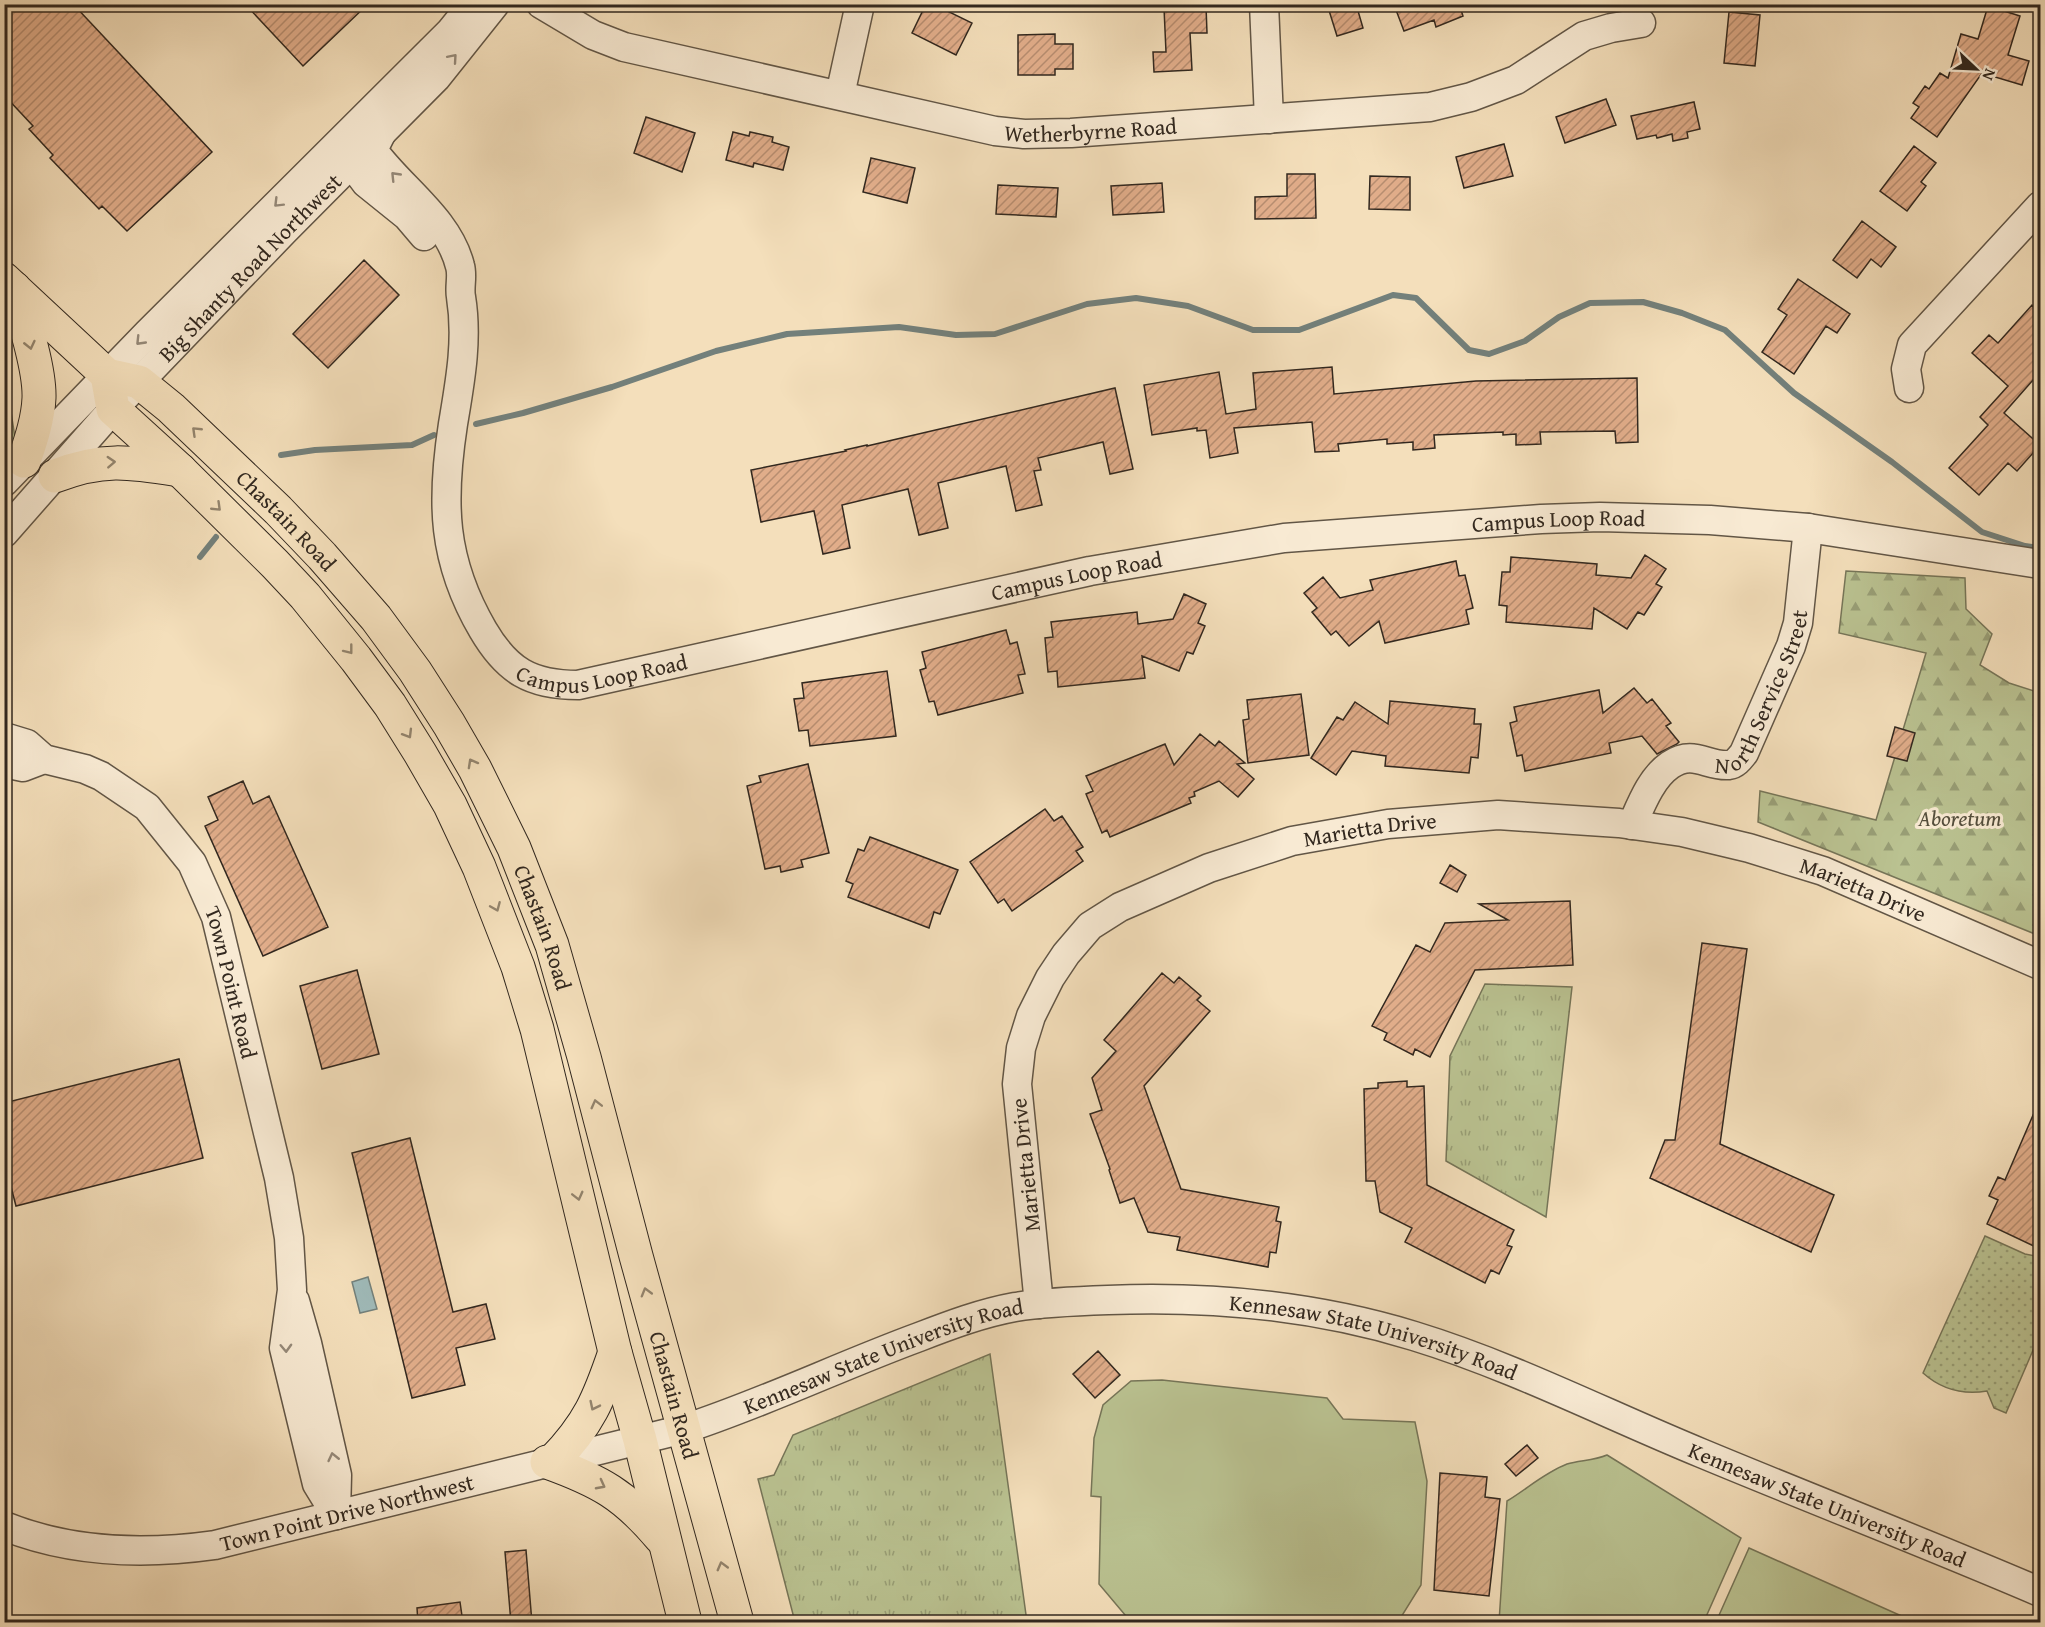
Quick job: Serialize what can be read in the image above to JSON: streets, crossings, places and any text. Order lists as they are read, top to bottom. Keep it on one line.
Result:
{"streets":{"main road":["Chastain Road"],"street":["Wetherbyrne Road","Big Shanty Road Northwest","Campus Loop Road","North Service Street","Marietta Drive","Town Point Road","Kennesaw State University Road","Town Point Drive Northwest"]},"crossings":[["Big Shanty Road Northwest","Chastain Road"],["Big Shanty Road Northwest","Campus Loop Road"],["Chastain Road","Kennesaw State University Road"],["Chastain Road","Town Point Drive Northwest"],["Campus Loop Road","North Service Street"],["North Service Street","Marietta Drive"],["Marietta Drive","Kennesaw State University Road"],["Town Point Road","Town Point Drive Northwest"],["Kennesaw State University Road","Town Point Drive Northwest"]],"parks":["Aboretum"],"north":"bottom right"}
